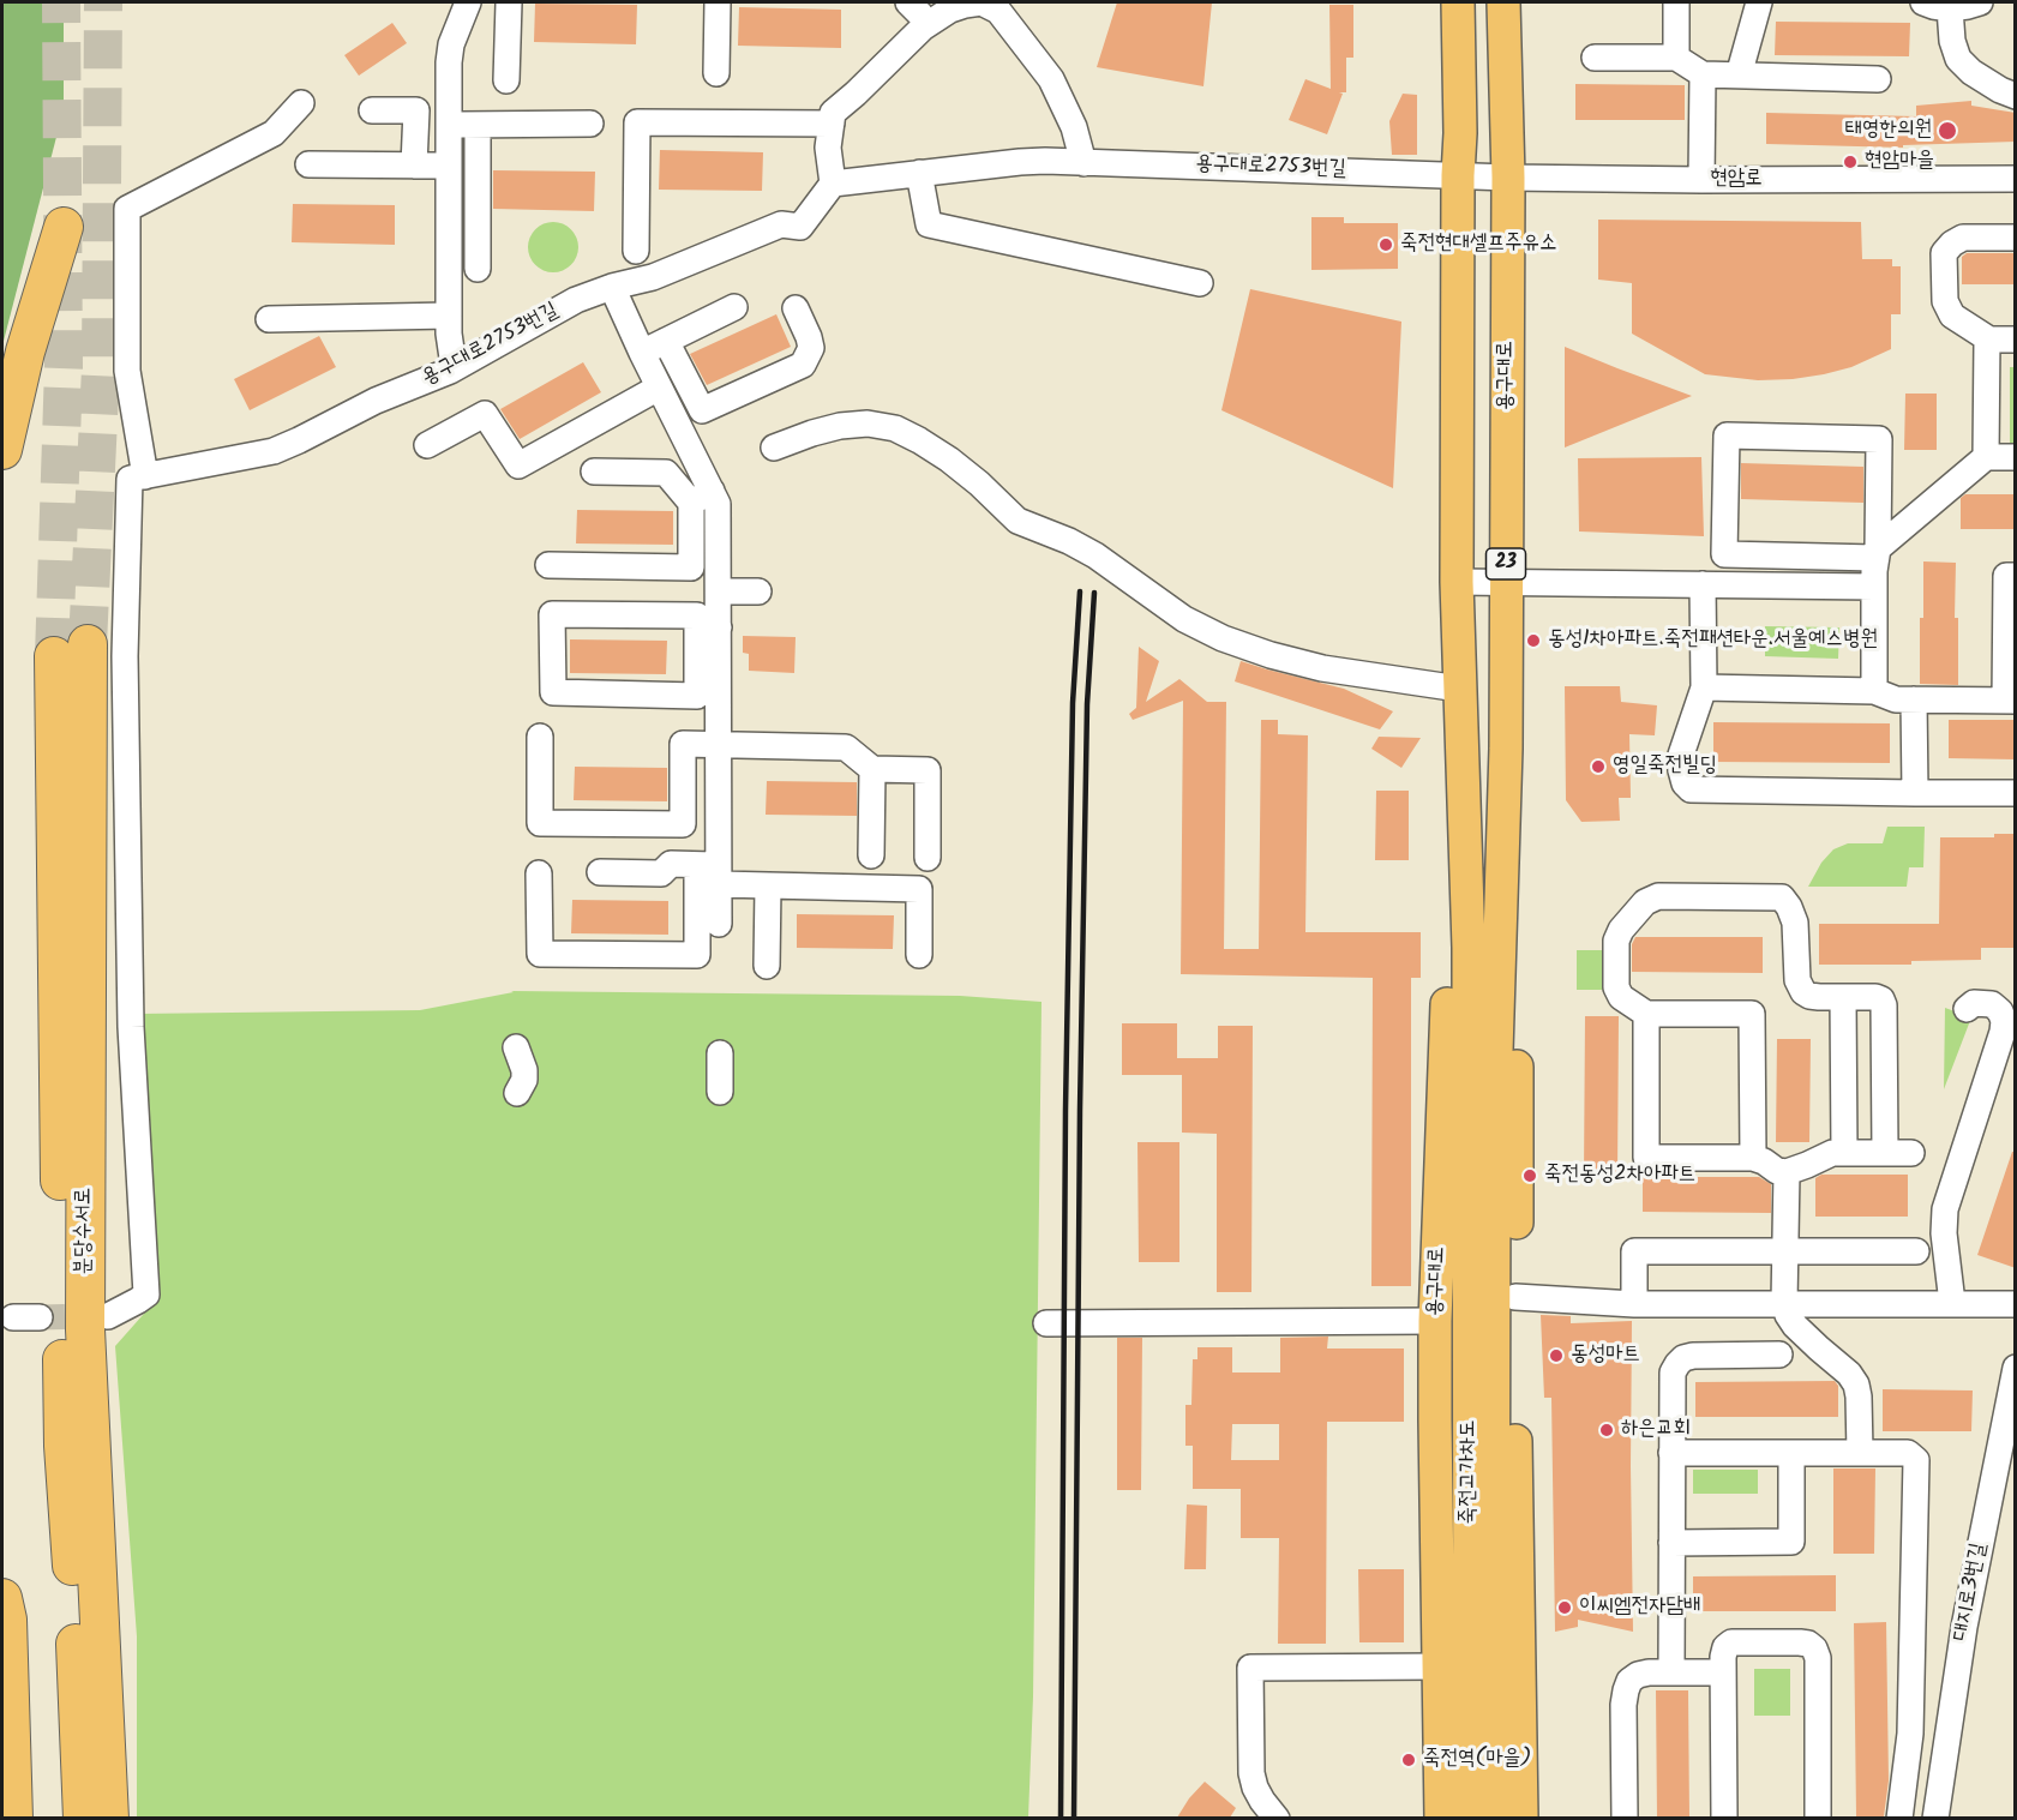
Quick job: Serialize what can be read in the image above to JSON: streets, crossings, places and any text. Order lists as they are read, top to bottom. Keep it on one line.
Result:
{"streets":{"highway":["분당수서로"],"main road":["용구대로","23","죽전고가차도"],"street":["용구대로2753번길","현암로","대지로3번길"]},"crossings":[["용구대로2753번길","현암로"],["용구대로2753번길","용구대로"],["현암로","용구대로"],["용구대로","죽전고가차도"]],"places":["태영한의원","현암마을","죽전현대셀프주유소","동성1차아파트.죽전패션타운.서울예스병원","영일죽전빌딩","죽전동성2차아파트","동성마트","하은교회","이씨엠전자담배","죽전역(마을)"]}
